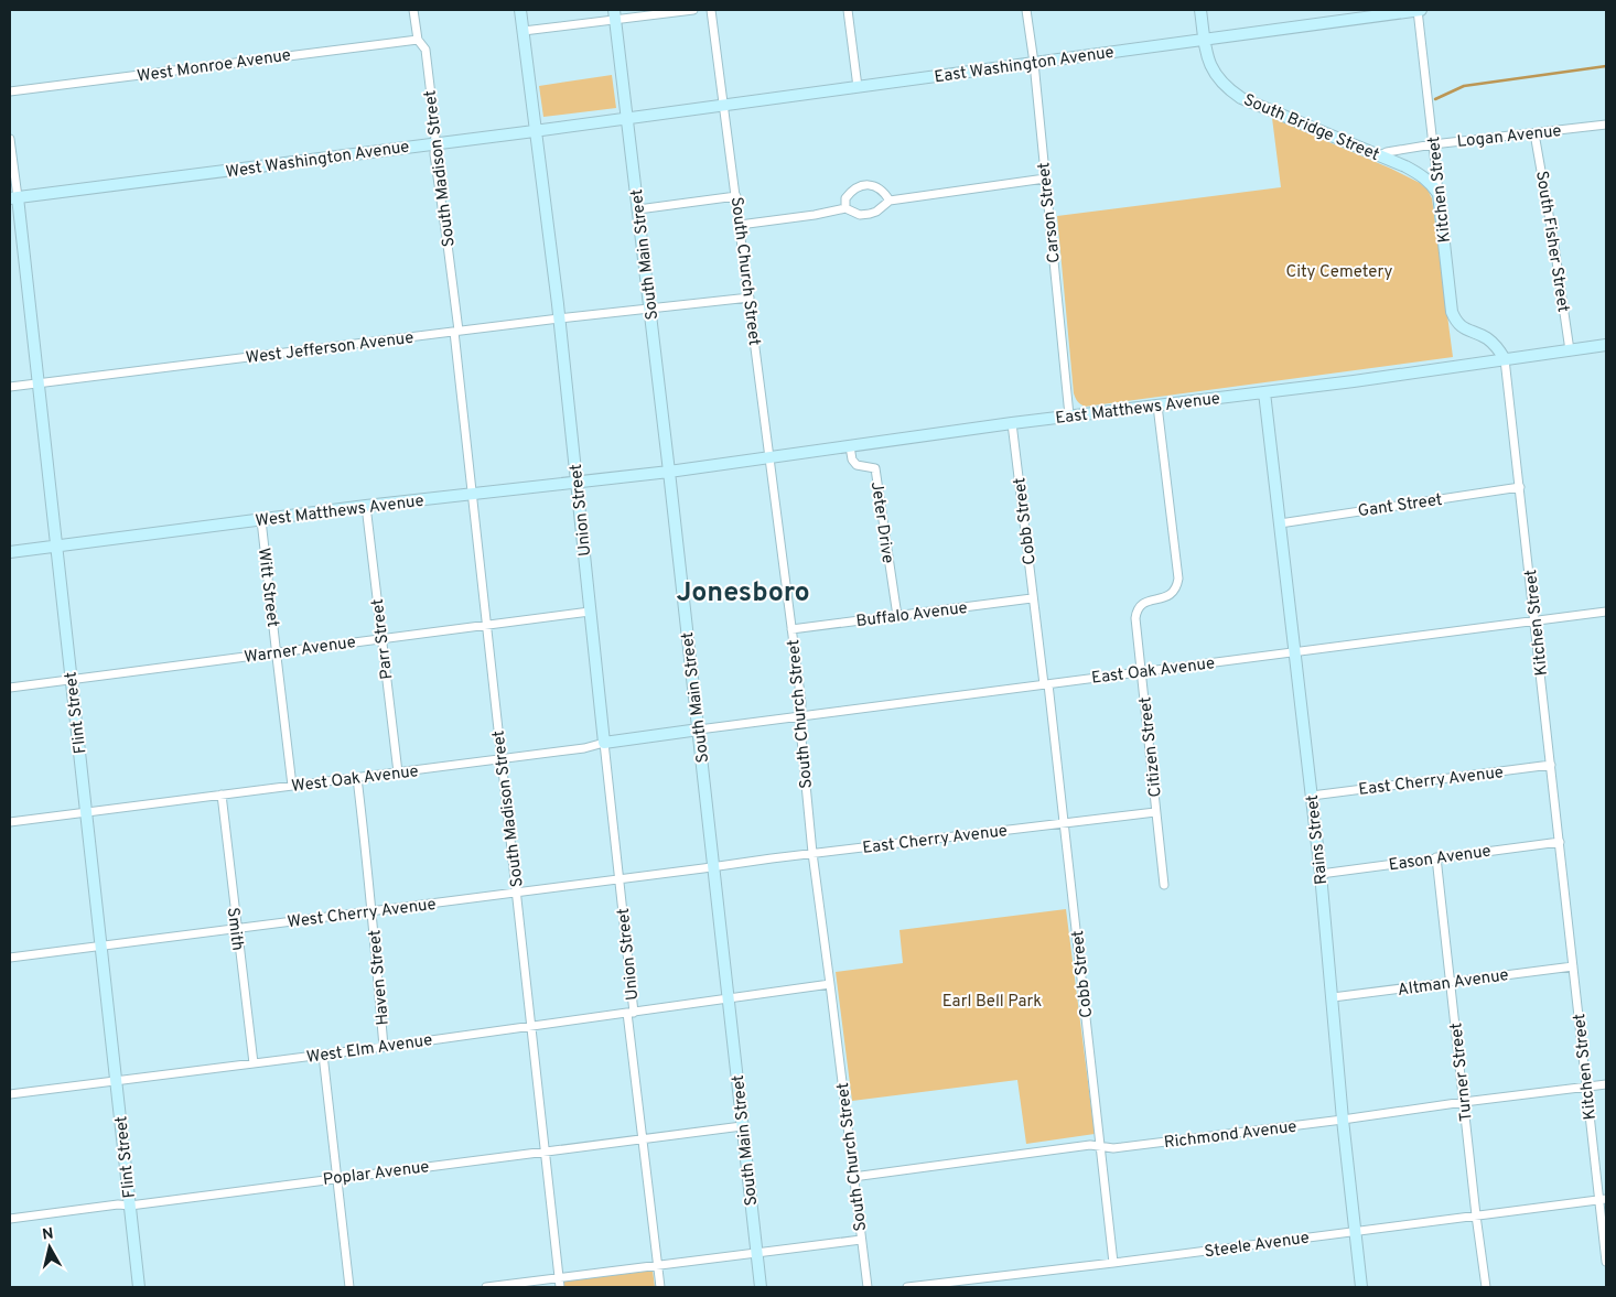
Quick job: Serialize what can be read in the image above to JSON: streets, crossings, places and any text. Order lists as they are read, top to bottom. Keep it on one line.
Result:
{"streets":{"street":["East Washington Avenue","West Monroe Avenue","South Bridge Street","Logan Avenue","West Washington Avenue","South Madison Street","Kitchen Street","Carson Street","South Fisher Street","South Main Street","South Church Street","West Jefferson Avenue","East Matthews Avenue","Gant Street","West Matthews Avenue","Union Street","Cobb Street","Jeter Drive","Witt Street","Buffalo Avenue","Parr Street","Warner Avenue","East Oak Avenue","Flint Street","Citizen Street","West Oak Avenue","East Cherry Avenue","Rains Street","Eason Avenue","West Cherry Avenue","Smith","Haven Street","Altman Avenue","West Elm Avenue","Turner Street","Richmond Avenue","Poplar Avenue","Steele Avenue"]},"crossings":[["East Washington Avenue","South Bridge Street"],["East Washington Avenue","West Washington Avenue"],["East Washington Avenue","Kitchen Street"],["East Washington Avenue","Carson Street"],["East Washington Avenue","South Main Street"],["East Washington Avenue","South Church Street"],["West Monroe Avenue","South Madison Street"],["South Bridge Street","Logan Avenue"],["South Bridge Street","Kitchen Street"],["Logan Avenue","Kitchen Street"],["Logan Avenue","South Fisher Street"],["West Washington Avenue","South Madison Street"],["West Washington Avenue","South Main Street"],["West Washington Avenue","Union Street"],["West Washington Avenue","Flint Street"],["South Madison Street","West Jefferson Avenue"],["South Madison Street","West Matthews Avenue"],["South Madison Street","Warner Avenue"],["South Madison Street","West Oak Avenue"],["South Madison Street","West Cherry Avenue"],["South Madison Street","West Elm Avenue"],["South Madison Street","Poplar Avenue"],["Kitchen Street","East Matthews Avenue"],["Kitchen Street","Gant Street"],["Kitchen Street","East Oak Avenue"],["Kitchen Street","East Cherry Avenue"],["Kitchen Street","Eason Avenue"],["Kitchen Street","Altman Avenue"],["Kitchen Street","Richmond Avenue"],["Kitchen Street","Steele Avenue"],["Carson Street","East Matthews Avenue"],["South Fisher Street","East Matthews Avenue"],["South Main Street","West Jefferson Avenue"],["South Main Street","East Matthews Avenue"],["South Main Street","West Matthews Avenue"],["South Main Street","East Oak Avenue"],["South Main Street","West Oak Avenue"],["South Main Street","East Cherry Avenue"],["South Main Street","West Cherry Avenue"],["South Main Street","West Elm Avenue"],["South Main Street","Poplar Avenue"],["South Church Street","West Jefferson Avenue"],["South Church Street","East Matthews Avenue"],["South Church Street","Buffalo Avenue"],["South Church Street","East Oak Avenue"],["South Church Street","East Cherry Avenue"],["South Church Street","West Elm Avenue"],["South Church Street","Richmond Avenue"],["West Jefferson Avenue","Union Street"],["West Jefferson Avenue","Flint Street"],["East Matthews Avenue","West Matthews Avenue"],["East Matthews Avenue","Cobb Street"],["East Matthews Avenue","Jeter Drive"],["East Matthews Avenue","Citizen Street"],["East Matthews Avenue","Rains Street"],["Gant Street","Rains Street"],["West Matthews Avenue","Union Street"],["West Matthews Avenue","Witt Street"],["West Matthews Avenue","Parr Street"],["West Matthews Avenue","Flint Street"],["Union Street","Warner Avenue"],["Union Street","West Oak Avenue"],["Union Street","West Cherry Avenue"],["Union Street","West Elm Avenue"],["Union Street","Poplar Avenue"],["Cobb Street","Buffalo Avenue"],["Cobb Street","East Oak Avenue"],["Cobb Street","East Cherry Avenue"],["Cobb Street","Richmond Avenue"],["Cobb Street","Steele Avenue"],["Jeter Drive","Buffalo Avenue"],["Witt Street","Warner Avenue"],["Witt Street","West Oak Avenue"],["Parr Street","Warner Avenue"],["Parr Street","West Oak Avenue"],["Warner Avenue","Flint Street"],["East Oak Avenue","Citizen Street"],["East Oak Avenue","West Oak Avenue"],["East Oak Avenue","Rains Street"],["Flint Street","West Oak Avenue"],["Flint Street","West Cherry Avenue"],["Flint Street","West Elm Avenue"],["Flint Street","Poplar Avenue"],["Citizen Street","East Cherry Avenue"],["West Oak Avenue","Smith"],["West Oak Avenue","Haven Street"],["East Cherry Avenue","Rains Street"],["East Cherry Avenue","West Cherry Avenue"],["Rains Street","Eason Avenue"],["Rains Street","Altman Avenue"],["Rains Street","Richmond Avenue"],["Rains Street","Steele Avenue"],["Eason Avenue","Turner Street"],["West Cherry Avenue","Smith"],["West Cherry Avenue","Haven Street"],["Smith","West Elm Avenue"],["Haven Street","West Elm Avenue"],["Altman Avenue","Turner Street"],["Turner Street","Richmond Avenue"],["Turner Street","Steele Avenue"]],"districts":["Jonesboro"],"parks":["City Cemetery","Earl Bell Park"],"north":"top"}
